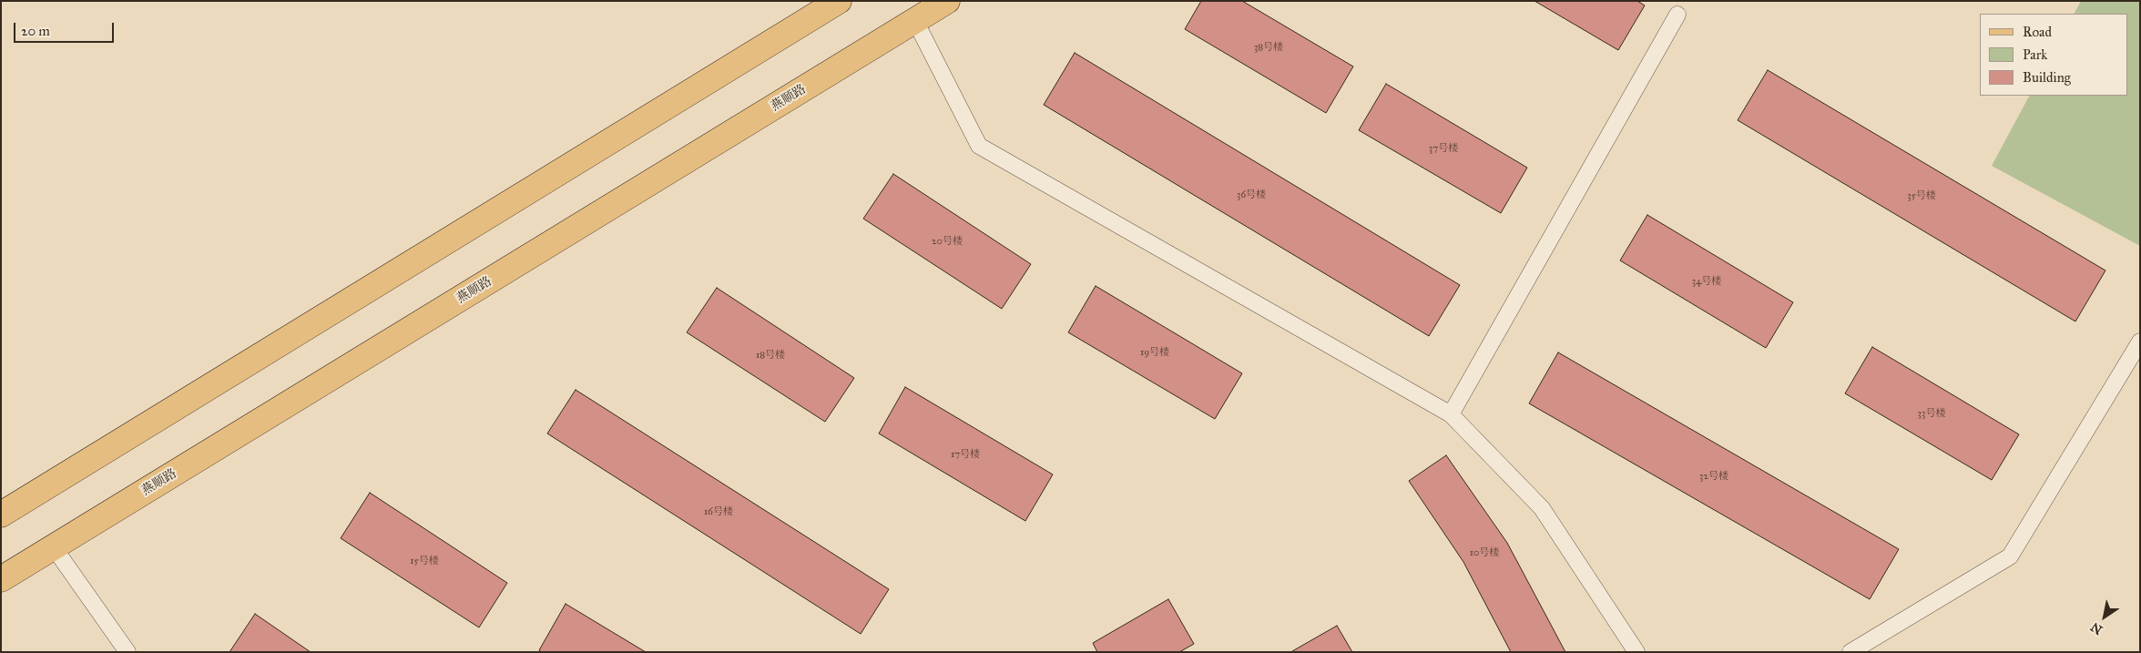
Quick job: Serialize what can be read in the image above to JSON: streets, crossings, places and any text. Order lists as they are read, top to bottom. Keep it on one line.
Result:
{"streets":{"main road":["燕顺路"]},"house_numbers":["38号楼","37号楼","36号楼","35号楼","20号楼","34号楼","19号楼","18号楼","33号楼","17号楼","32号楼","16号楼","10号楼","15号楼"],"legend":["Road","Park","Building"],"scale_bar":"20 m","north":"bottom left"}
